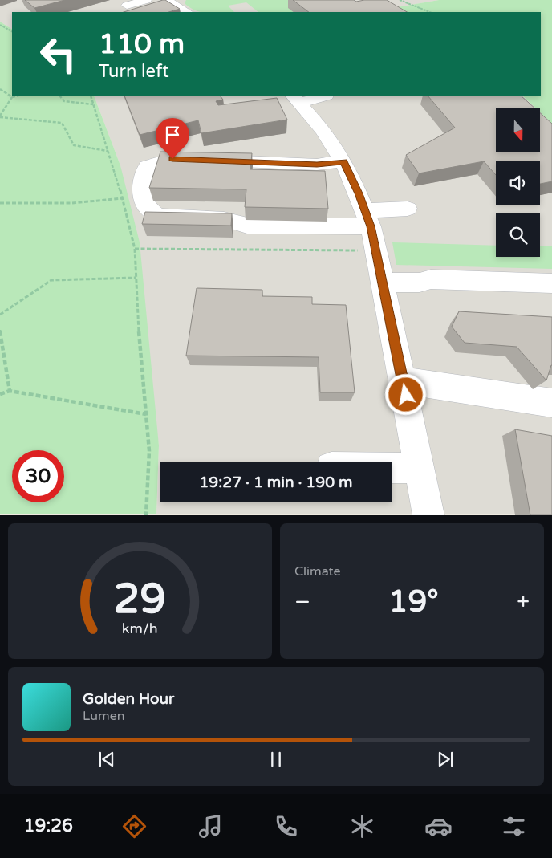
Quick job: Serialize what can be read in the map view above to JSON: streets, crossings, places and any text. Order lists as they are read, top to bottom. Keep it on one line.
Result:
{"north":"bottom","page":{"turn":["110 m","Turn left"],"limit":"30","trip":"19:27 · 1 min · 190 m","tile":"Climate","heat":["−","19°","+"],"song":["Golden Hour","Lumen"],"tabs":"19:26","gauge":["29","km/h"]}}
